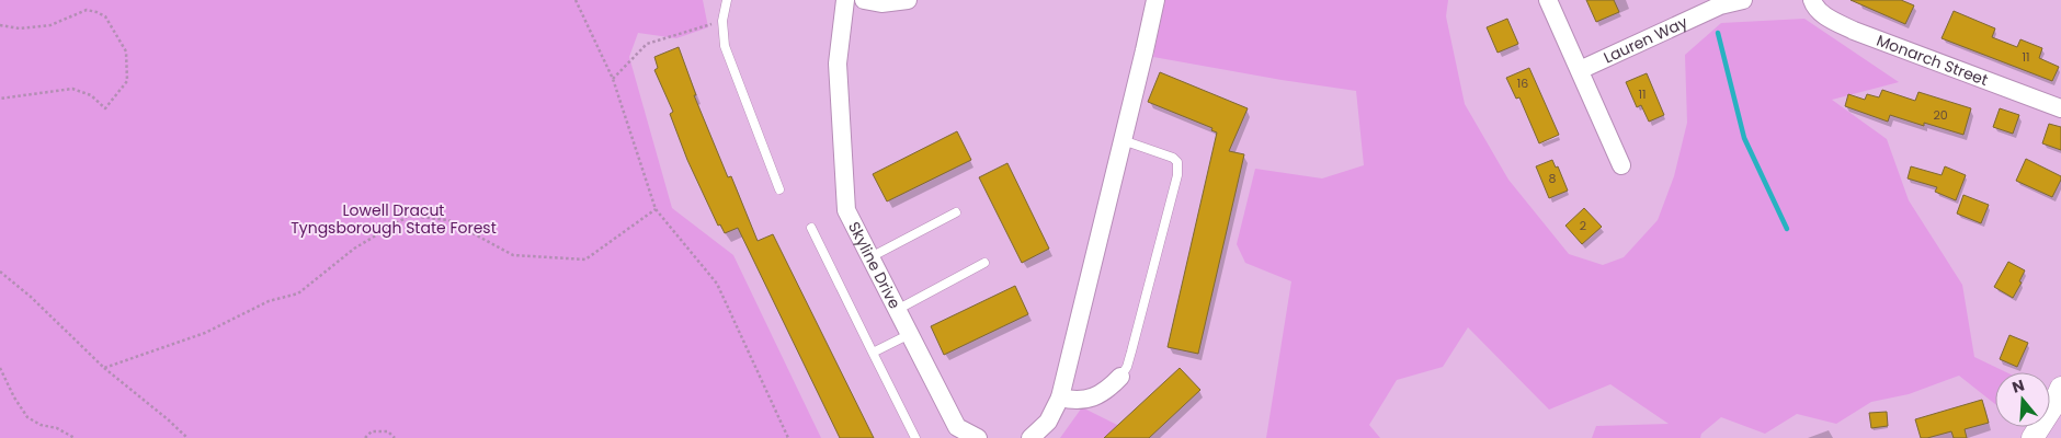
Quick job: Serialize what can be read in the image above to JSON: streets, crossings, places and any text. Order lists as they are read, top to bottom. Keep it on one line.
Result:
{"streets":{"street":["Lauren Way","Monarch Street","Skyline Drive"]},"parks":["Lowell Dracut Tyngsborough State Forest"],"house_numbers":["11","16","11","20","8","2"],"north":"top"}
